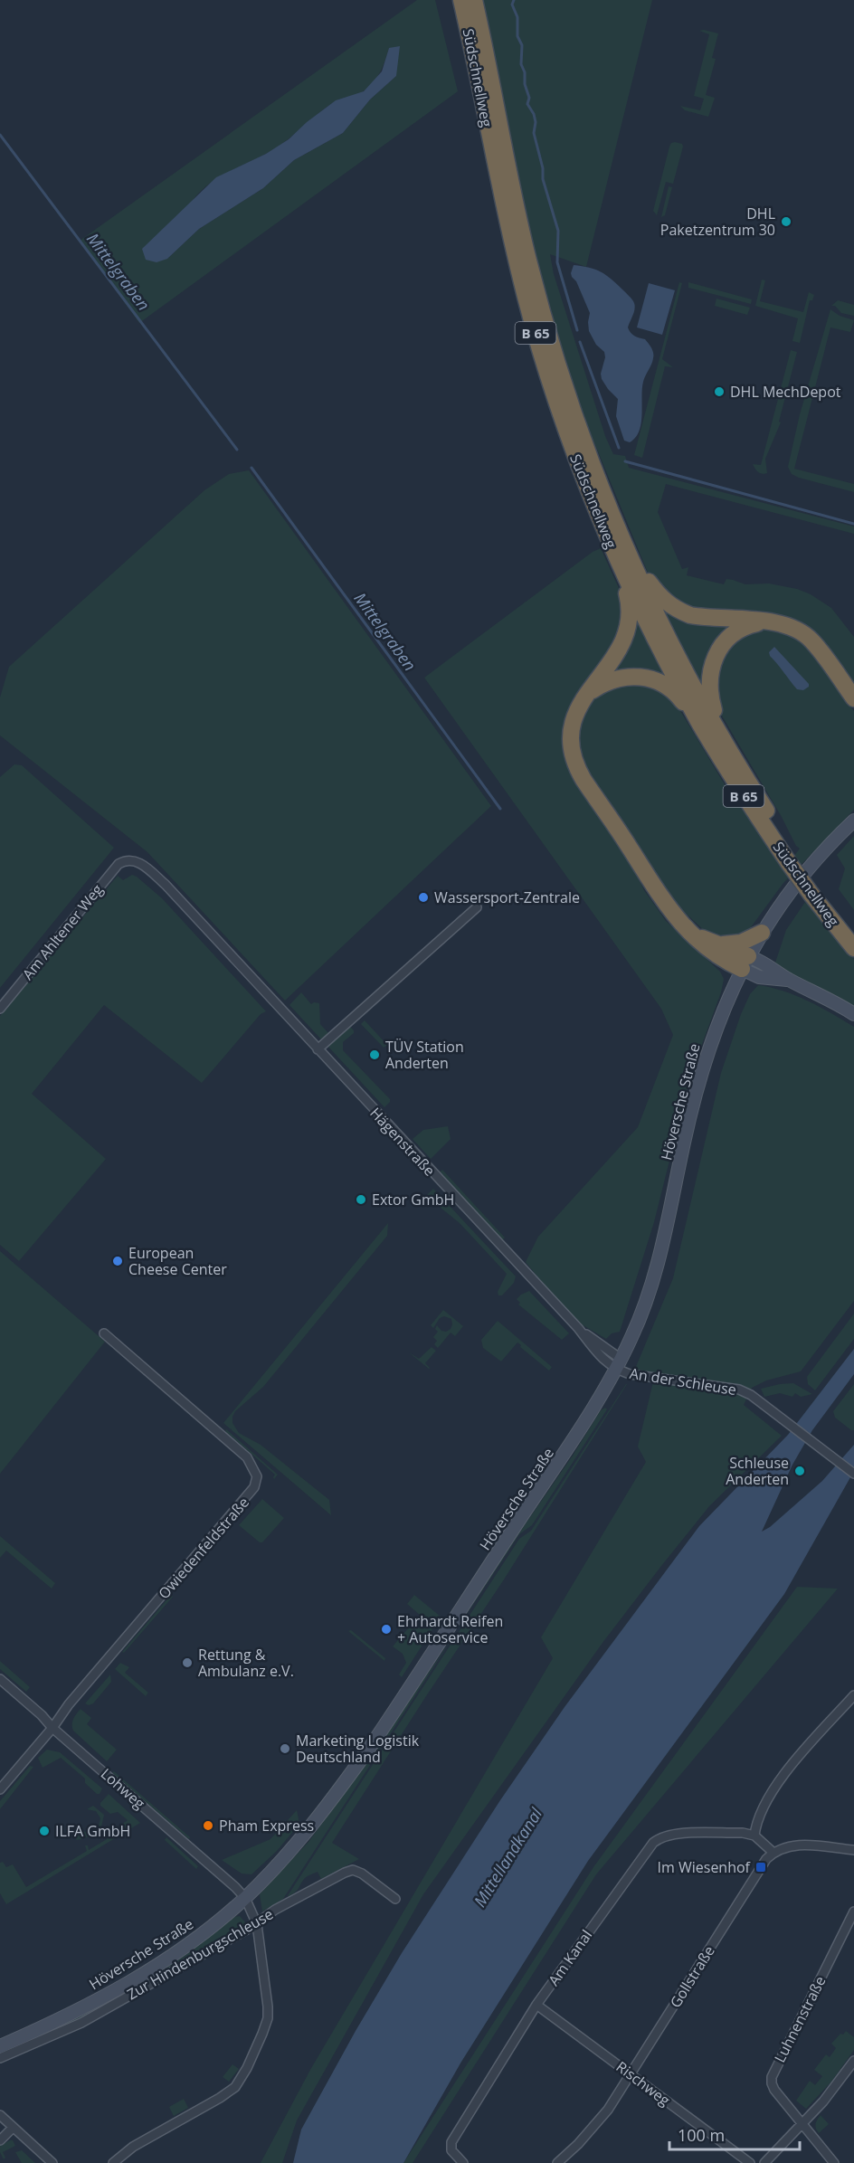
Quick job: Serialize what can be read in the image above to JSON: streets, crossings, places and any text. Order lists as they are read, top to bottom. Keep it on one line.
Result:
{"streets":{"highway":["Südschnellweg","B 65"],"main road":["Höversche Straße"],"street":["Am Ahltener Weg","Hägenstraße","An der Schleuse","Owiedenfeldstraße","Lohweg","Zur Hindenburgschleuse","Am Kanal","Gollstraße","Luhnenstraße","Rischweg"]},"crossings":[["Am Ahltener Weg","Hägenstraße"],["Höversche Straße","Hägenstraße"],["Höversche Straße","An der Schleuse"],["Höversche Straße","Lohweg"],["Hägenstraße","An der Schleuse"],["Owiedenfeldstraße","Lohweg"],["Am Kanal","Rischweg"],["Gollstraße","Rischweg"]],"water":["Mittelgraben","Mittellandkanal"],"places":{"other":["DHL Paketzentrum 30","DHL MechDepot","Wassersport-Zentrale","TÜV Station Anderten","Extor GmbH","European Cheese Center","Schleuse Anderten","Ehrhardt Reifen + Autoservice","Rettung & Ambulanz e.V.","Marketing Logistik Deutschland","Pham Express","ILFA GmbH"],"transit":["Im Wiesenhof"]},"scale_bar":"100 m"}
